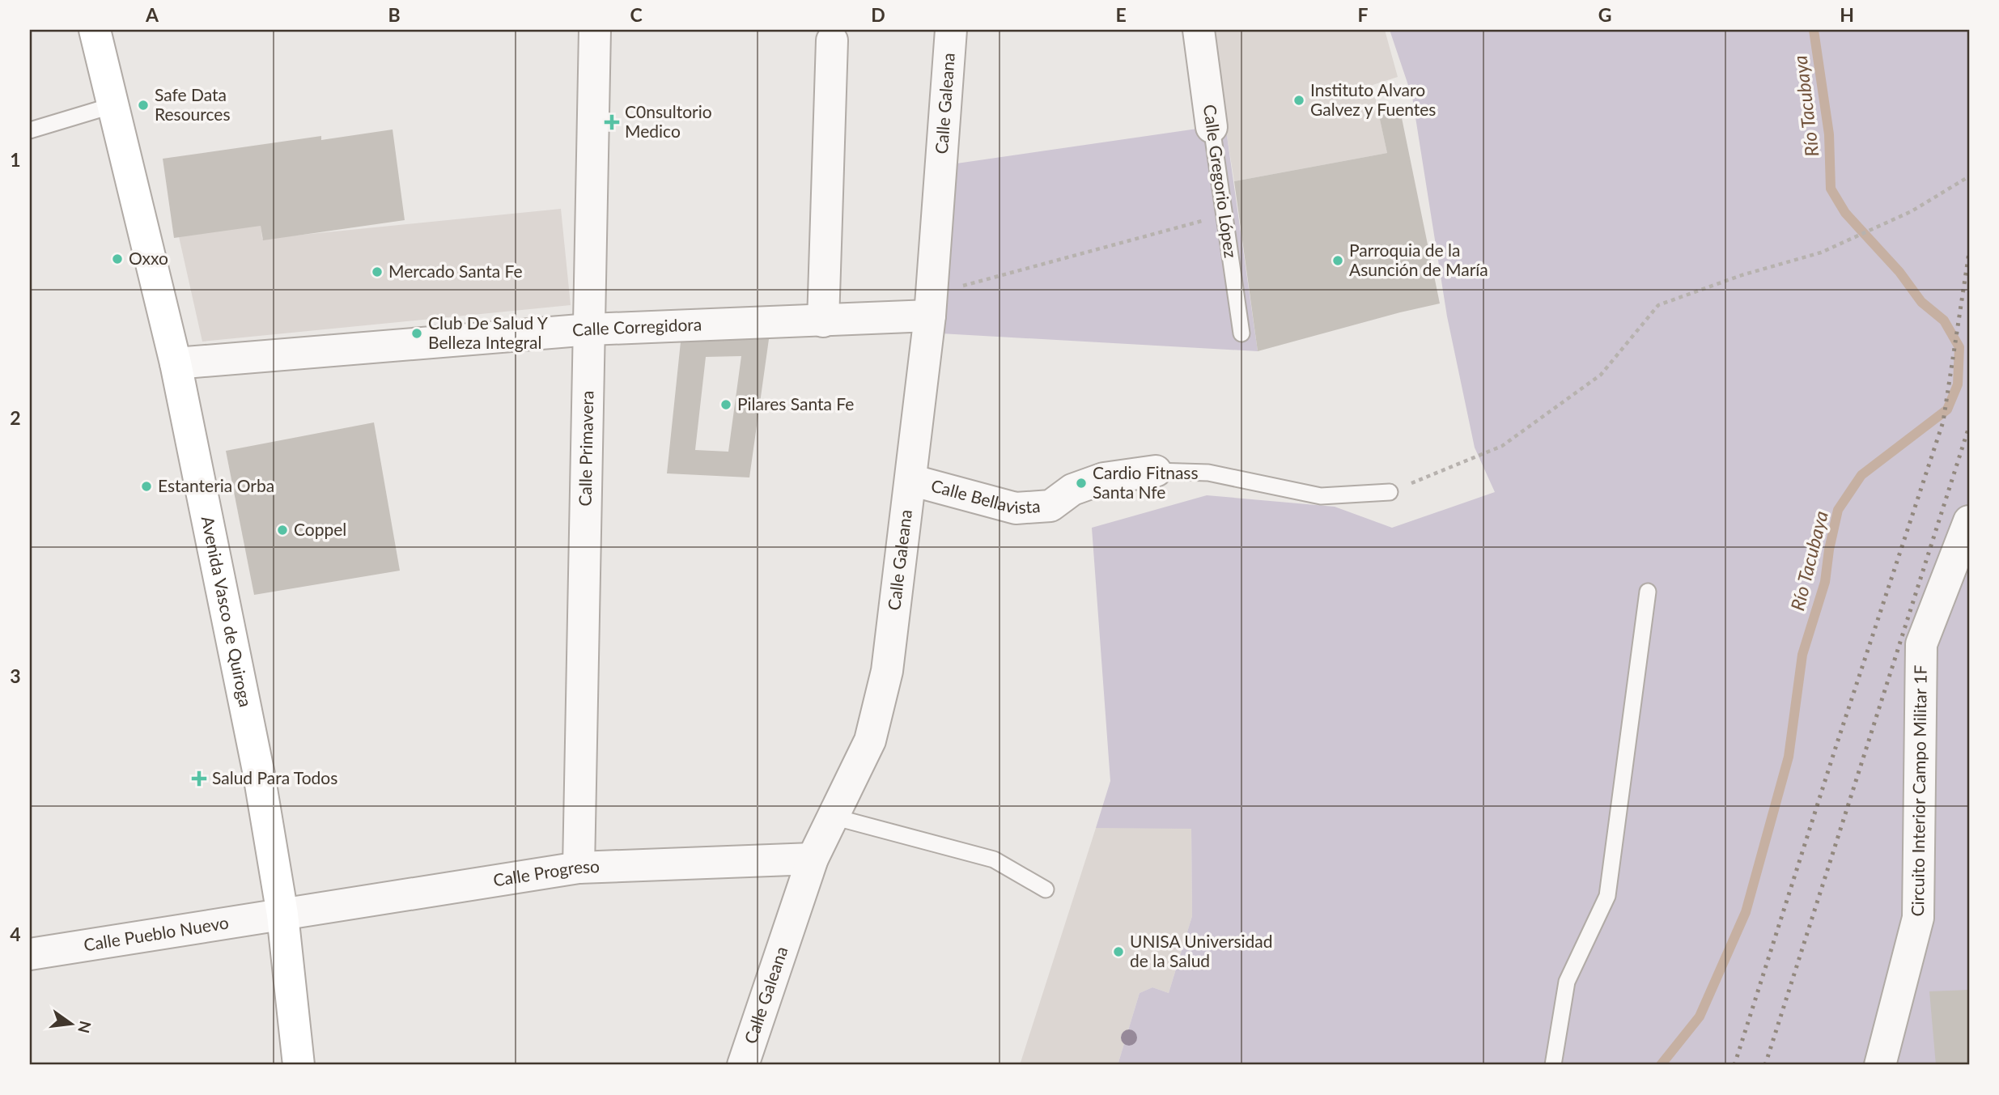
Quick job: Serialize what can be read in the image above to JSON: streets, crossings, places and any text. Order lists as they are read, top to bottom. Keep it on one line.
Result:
{"streets":{"main road":["Avenida Vasco de Quiroga"],"street":["Calle Galeana","Calle Gregorio López","Calle Corregidora","Calle Primavera","Calle Bellavista","Circuito Interior Campo Militar 1F","Calle Progreso","Calle Pueblo Nuevo"]},"crossings":[["Calle Galeana","Calle Corregidora"],["Calle Galeana","Calle Bellavista"],["Calle Galeana","Calle Progreso"],["Calle Corregidora","Calle Primavera"],["Calle Corregidora","Avenida Vasco de Quiroga"],["Calle Primavera","Calle Progreso"],["Avenida Vasco de Quiroga","Calle Progreso"],["Avenida Vasco de Quiroga","Calle Pueblo Nuevo"],["Calle Progreso","Calle Pueblo Nuevo"]],"water":["Río Tacubaya"],"places":{"other":["Instituto Alvaro Galvez y Fuentes","Safe Data Resources","Oxxo","Parroquia de la Asunción de María","Mercado Santa Fe","Club De Salud Y Belleza Integral","Pilares Santa Fe","Cardio Fitnass Santa Nfe","Estanteria Orba","Coppel","UNISA Universidad de la Salud"],"health":["C0nsultorio Medico","Salud Para Todos"]},"north":"right","grid":{"columns":["A","B","C","D","E","F","G","H"],"rows":["1","2","3","4"]}}
